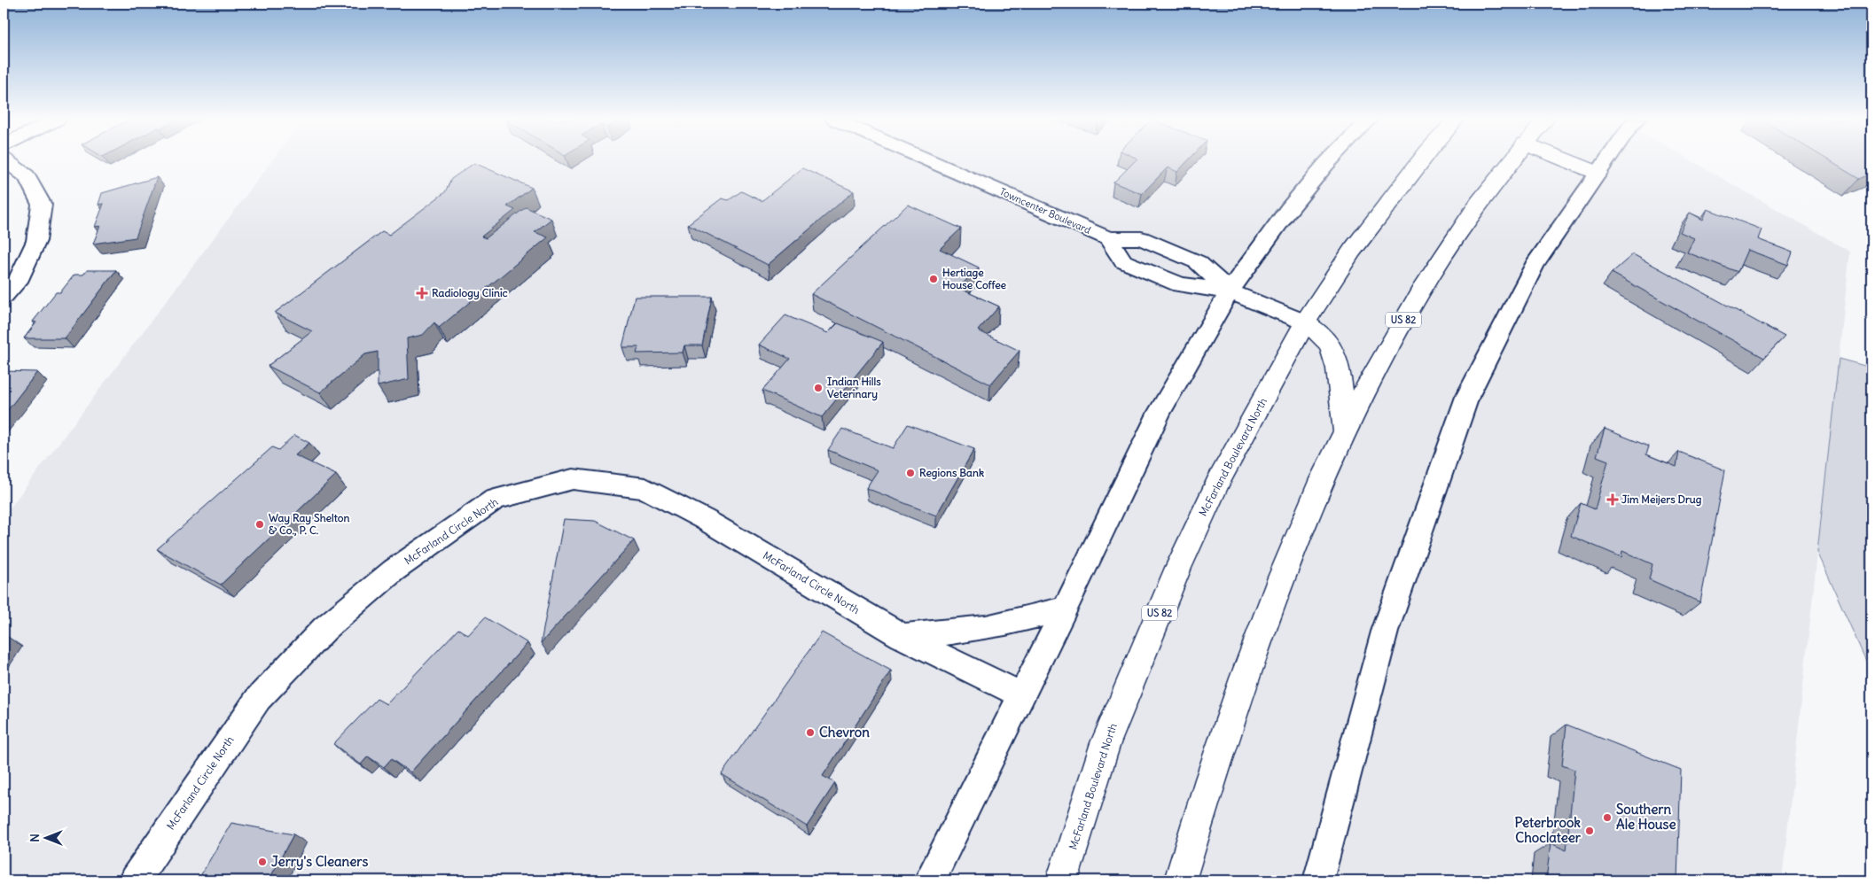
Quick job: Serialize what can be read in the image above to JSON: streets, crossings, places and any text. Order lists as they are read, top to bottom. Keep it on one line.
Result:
{"streets":{"highway":["US 82","McFarland Boulevard North"],"street":["Towncenter Boulevard","McFarland Circle North"]},"crossings":[["Towncenter Boulevard","McFarland Boulevard North"]],"places":{"other":["Hertiage House Coffee","Indian Hills Veterinary","Regions Bank","Way Ray Shelton & Co., P. C.","Chevron","Southern Ale House","Peterbrook Choclateer","Jerry's Cleaners"],"health":["Radiology Clinic","Jim Meijers Drug"]},"north":"left"}
